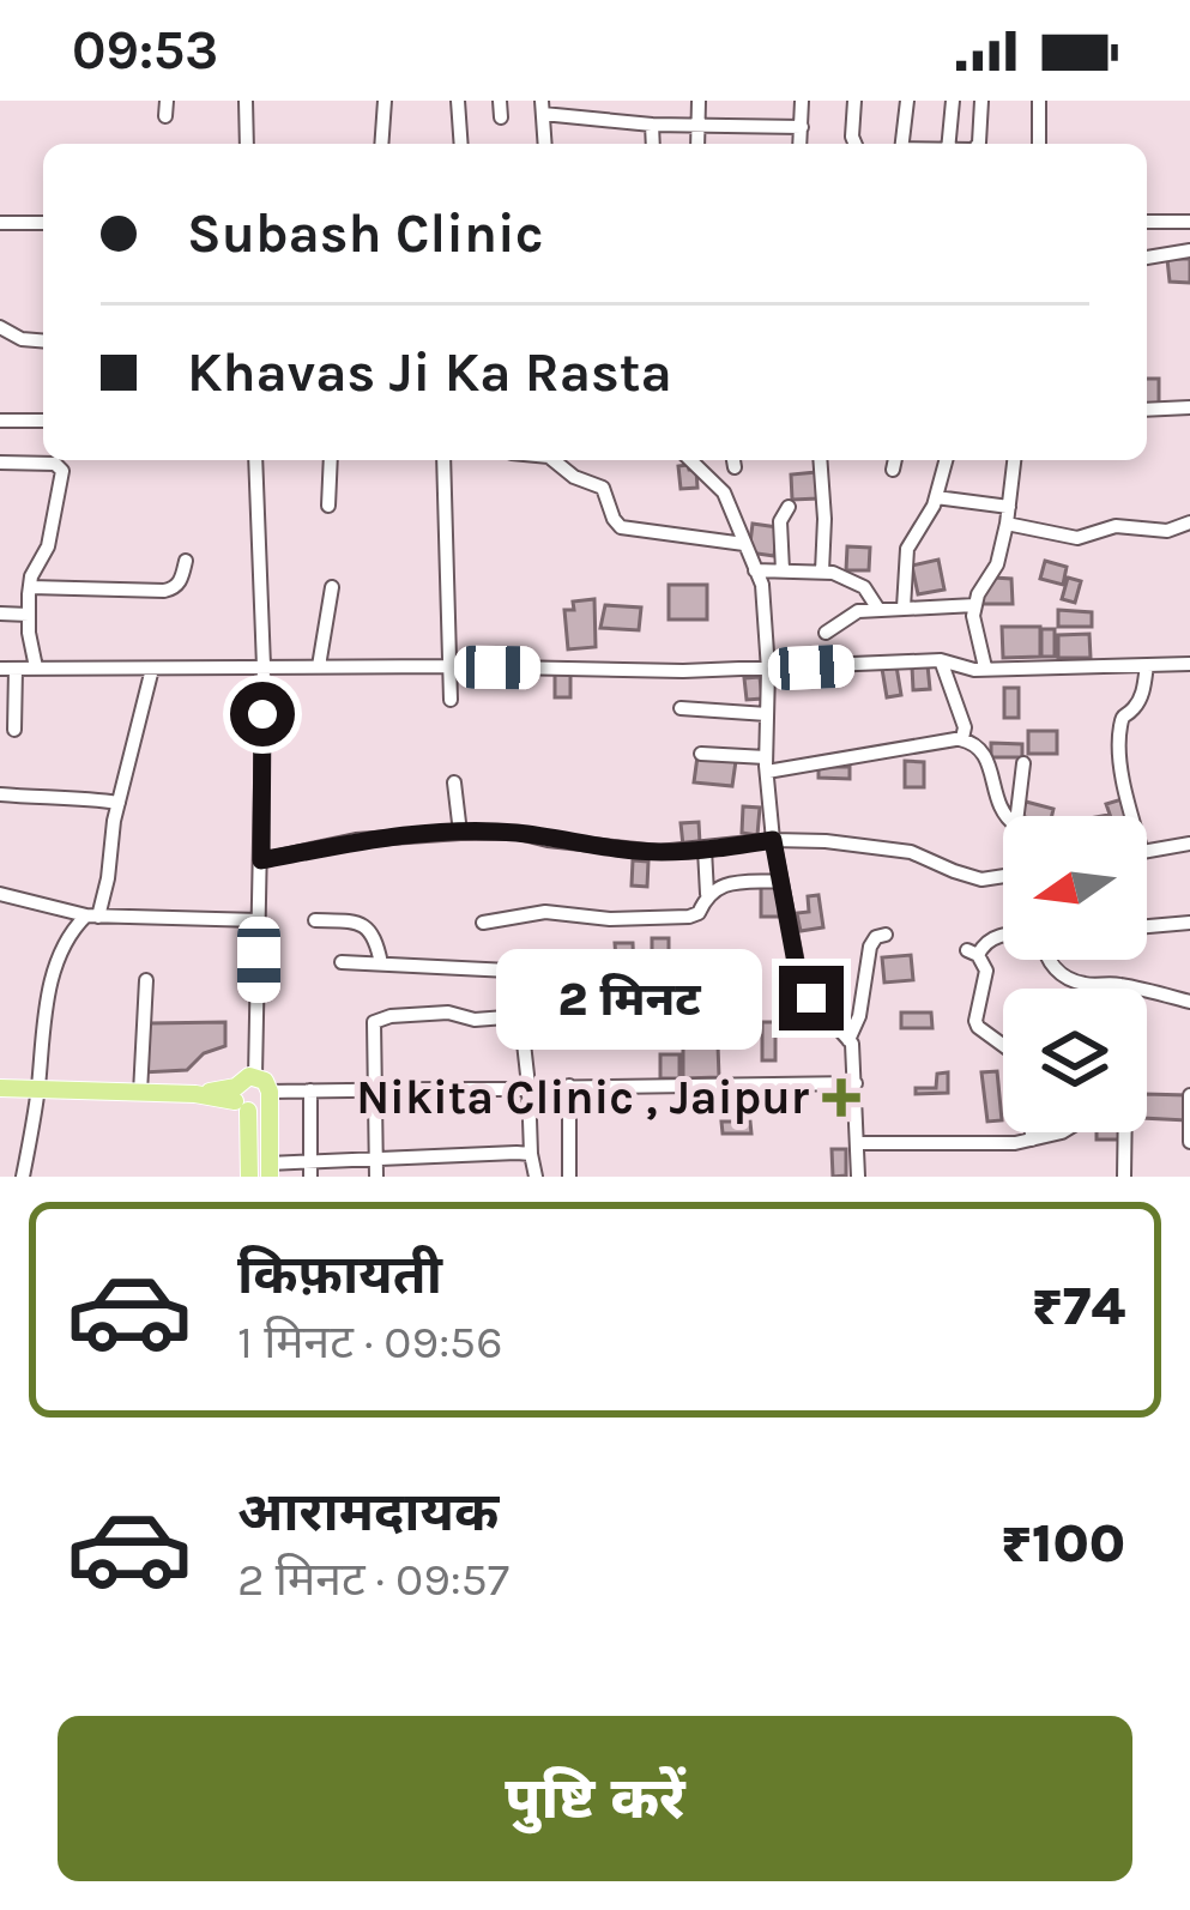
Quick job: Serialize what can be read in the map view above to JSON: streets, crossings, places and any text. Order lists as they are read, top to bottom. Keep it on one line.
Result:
{"places":{"health":["Nikita Clinic , Jaipur"]},"north":"left","page":{"status":"09:53","banner":["Subash Clinic","Khavas Ji Ka Rasta"],"bubble":"2 मिनट","list":[{"name":"किफ़ायती","note":"1 मिनट · 09:56","value":"₹74"},{"name":"आरामदायक","note":"2 मिनट · 09:57","value":"₹100"}],"buttons":"पुष्टि करें"}}
